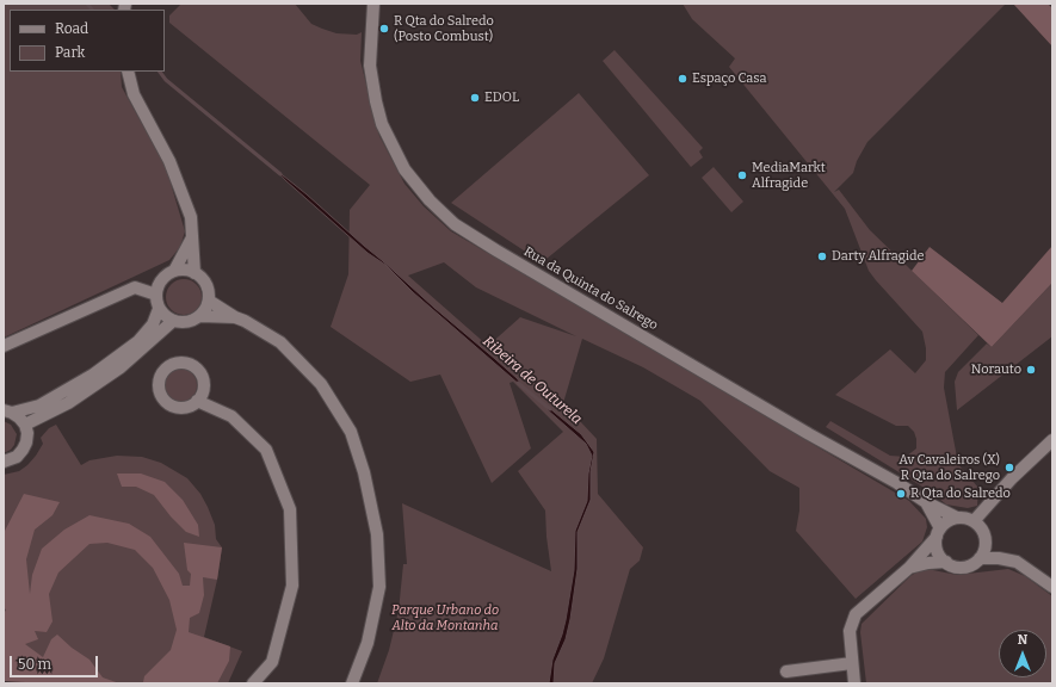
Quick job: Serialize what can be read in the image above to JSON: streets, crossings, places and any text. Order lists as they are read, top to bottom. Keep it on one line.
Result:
{"streets":{"street":["Rua da Quinta do Salrego"]},"water":["Ribeira de Outurela"],"parks":["Parque Urbano do Alto da Montanha"],"places":["R Qta do Salredo (Posto Combust)","Espaço Casa","EDOL","MediaMarkt Alfragide","Darty Alfragide","Norauto","Av Cavaleiros (X) R Qta do Salrego","R Qta do Salredo"],"legend":["Road","Park"],"scale_bar":"50 m","north":"top"}
